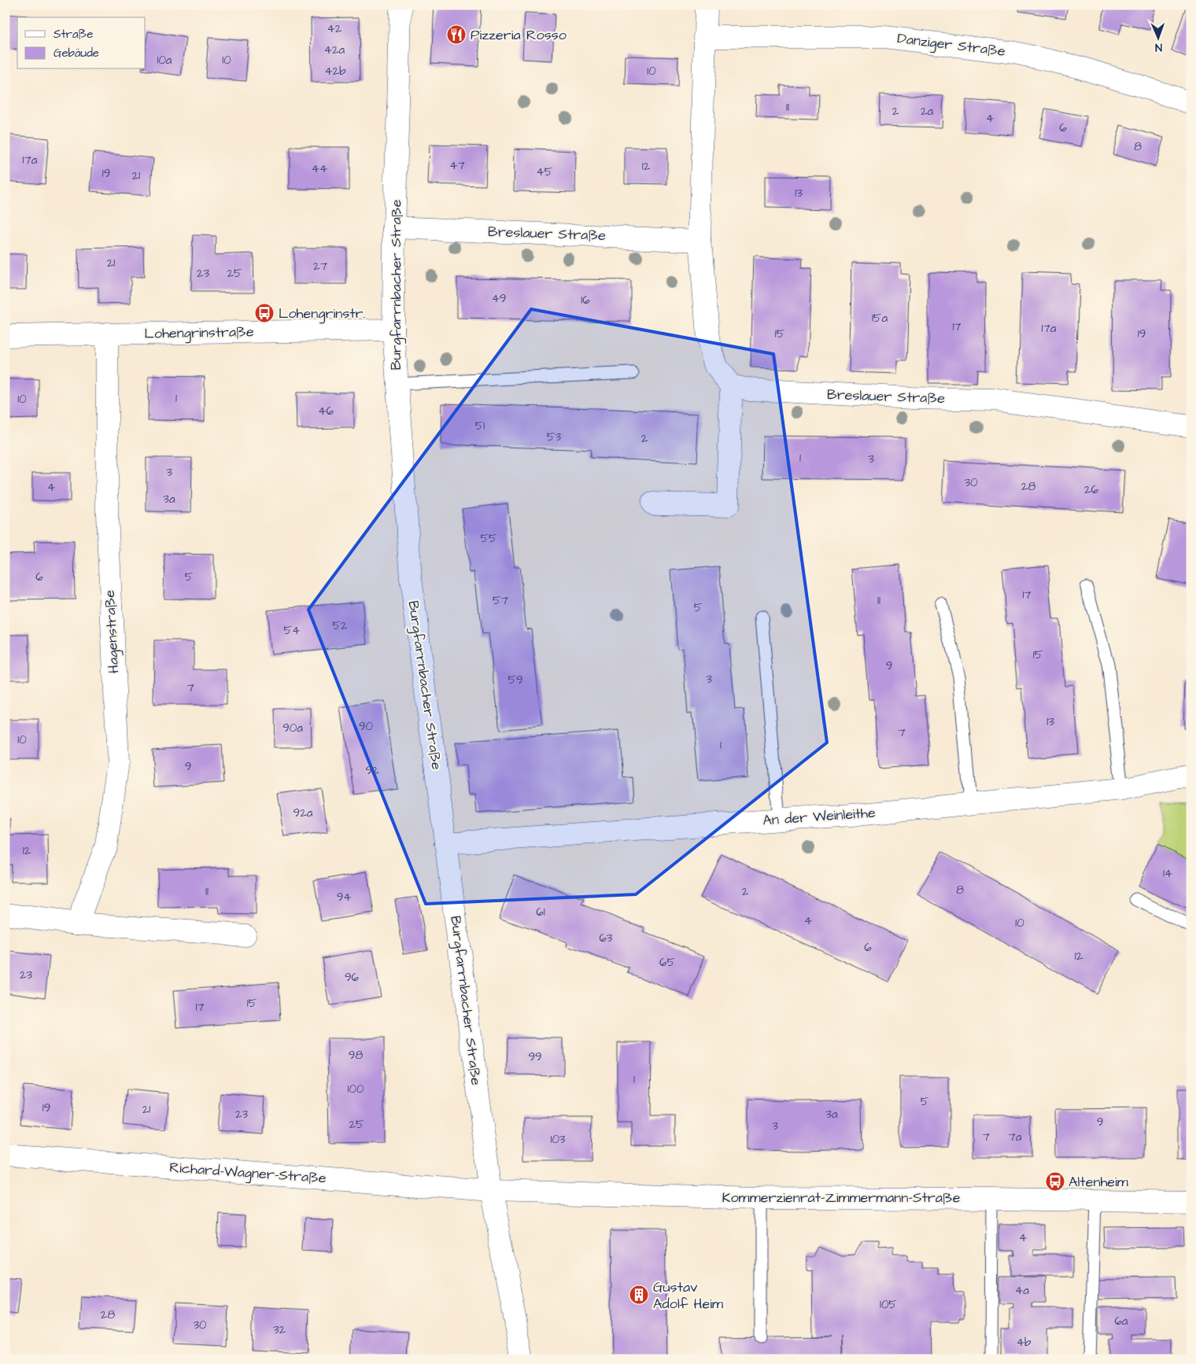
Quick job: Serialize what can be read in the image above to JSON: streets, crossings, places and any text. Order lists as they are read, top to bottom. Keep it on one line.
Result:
{"streets":{"street":["Danziger Straße","Breslauer Straße","Burgfarrnbacher Straße","Lohengrinstraße","Hagenstraße","An der Weinleithe","Richard-Wagner-Straße","Kommerzienrat-Zimmermann-Straße"]},"crossings":[["Breslauer Straße","Burgfarrnbacher Straße"],["Burgfarrnbacher Straße","Lohengrinstraße"],["Burgfarrnbacher Straße","An der Weinleithe"],["Burgfarrnbacher Straße","Richard-Wagner-Straße"],["Burgfarrnbacher Straße","Kommerzienrat-Zimmermann-Straße"],["Lohengrinstraße","Hagenstraße"],["Richard-Wagner-Straße","Kommerzienrat-Zimmermann-Straße"]],"places":{"restaurant":["Pizzeria Rosso"],"bus stop":["Lohengrinstr.","Altenheim"],"building":["Gustav Adolf Heim"]},"house_numbers":["42","42a","10a","10","42b","10","11","2","2a","4","6","8","17a","47","12","44","45","19","21","13","21","27","23","25","49","16","15a","17","17a","15","19","1","10","46","51","53","2","1","3","3","30","28","4","26","3a","55","6","5","17","57","11","5","52","54","15","9","3","59","7","13","90","90a","7","10","1","9","92","92a","12","14","8","11","2","94","61","4","10","63","6","12","65","23","96","15","17","98","99","1","100","5","19","21","23","3a","9","25","3","7","7a","103","4","4a","105","28","6a","30","32","4b"],"legend":["Straße","Gebäude"],"north":"bottom"}
